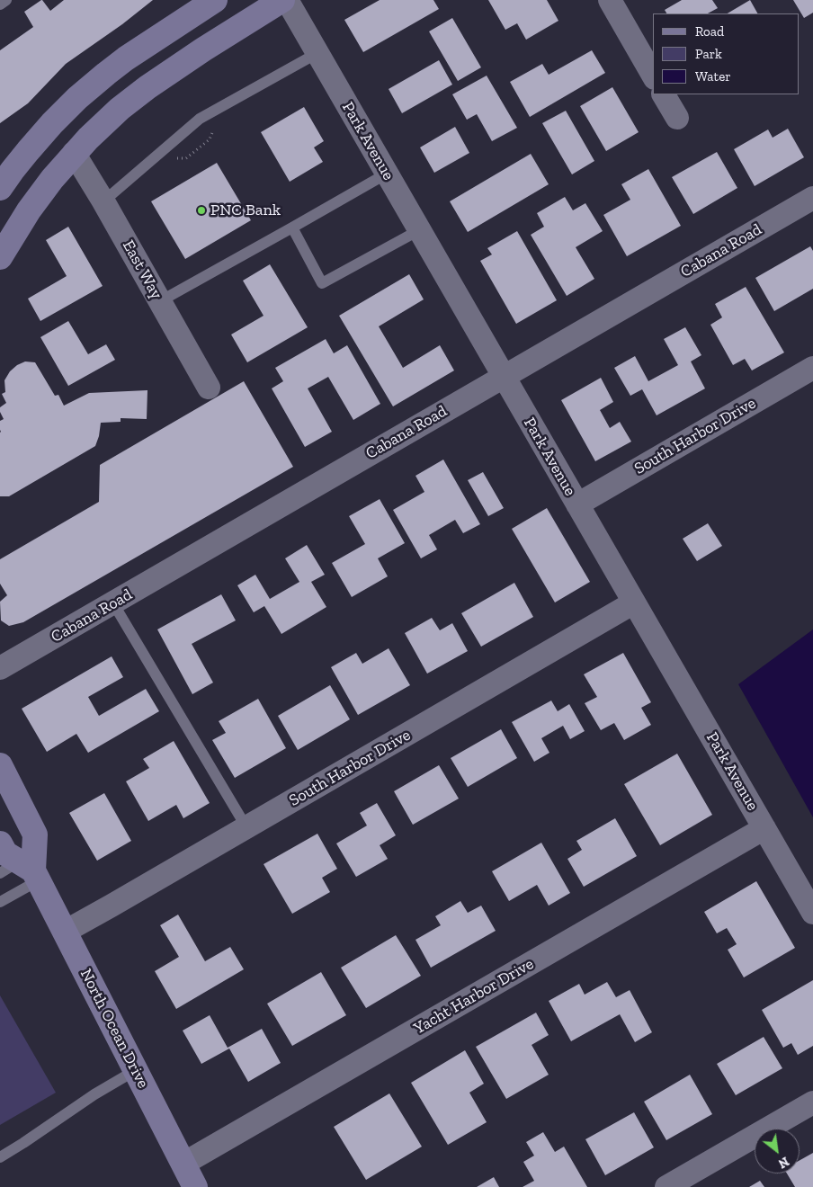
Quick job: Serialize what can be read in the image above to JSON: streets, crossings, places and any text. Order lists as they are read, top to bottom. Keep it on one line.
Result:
{"streets":{"main road":["North Ocean Drive"],"street":["Park Avenue","Cabana Road","East Way","South Harbor Drive","Yacht Harbor Drive"]},"crossings":[["Park Avenue","Cabana Road"],["Park Avenue","South Harbor Drive"],["Park Avenue","Yacht Harbor Drive"],["South Harbor Drive","North Ocean Drive"],["Yacht Harbor Drive","North Ocean Drive"]],"places":["PNC Bank"],"legend":["Road","Park","Water"],"north":"bottom right"}
